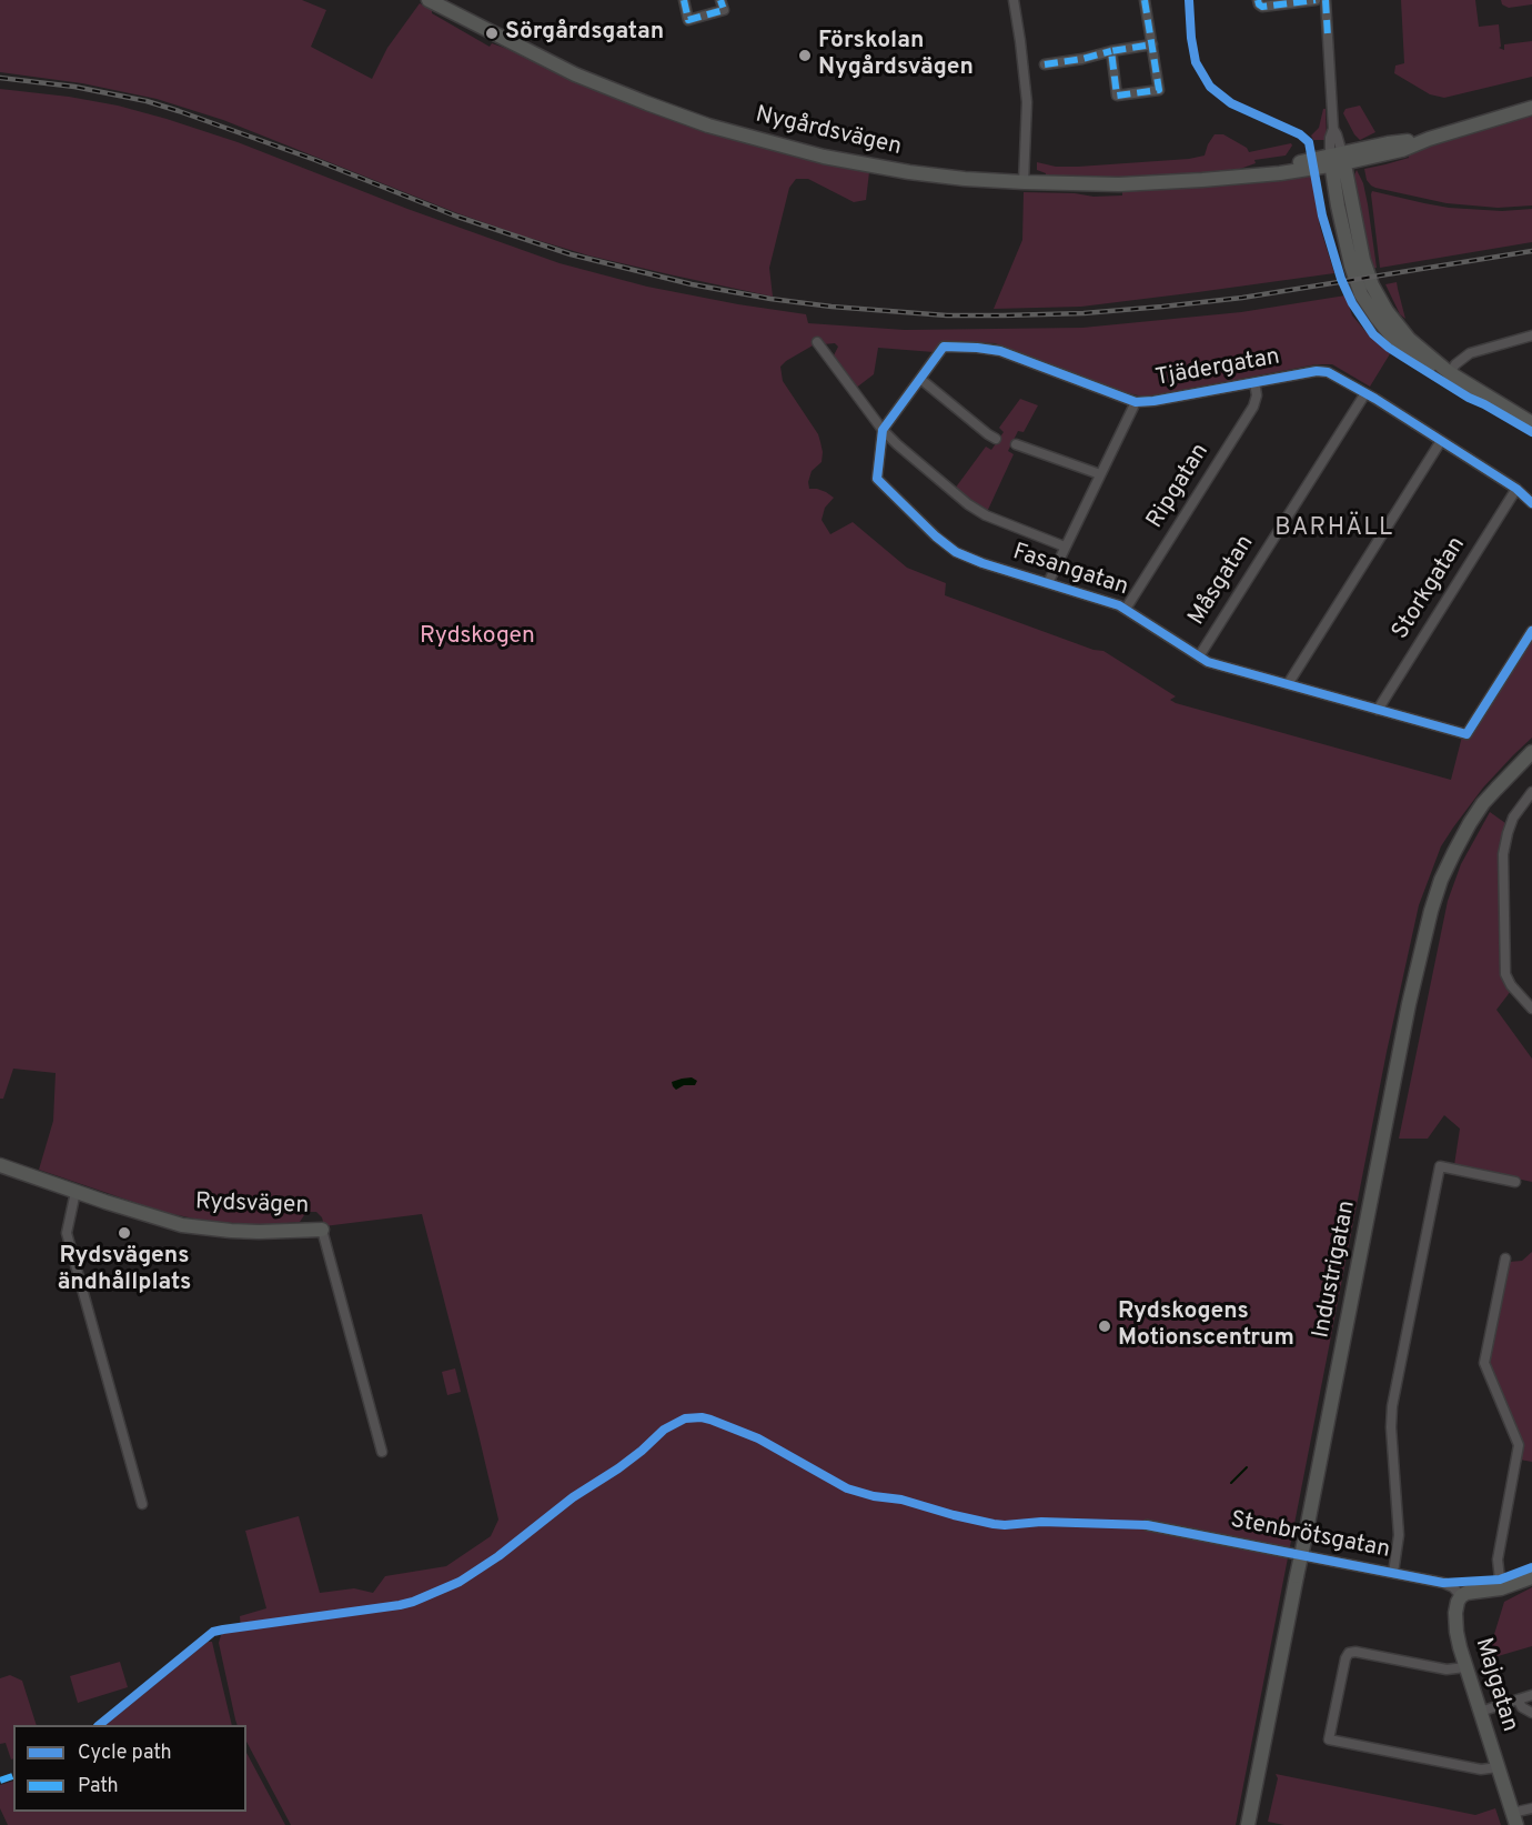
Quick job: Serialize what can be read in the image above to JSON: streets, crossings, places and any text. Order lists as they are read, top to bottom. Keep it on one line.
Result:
{"streets":{"street":["Nygårdsvägen","Tjädergatan","Ripgatan","Fasangatan","Måsgatan","Storkgatan","Rydsvägen","Industrigatan","Stenbrötsgatan","Majgatan"]},"crossings":[["Tjädergatan","Ripgatan"],["Tjädergatan","Fasangatan"],["Tjädergatan","Måsgatan"],["Tjädergatan","Storkgatan"],["Ripgatan","Fasangatan"],["Fasangatan","Måsgatan"],["Fasangatan","Storkgatan"],["Stenbrötsgatan","Majgatan"]],"districts":["BARHÄLL"],"parks":["Rydskogen"],"places":["Sörgårdsgatan","Förskolan Nygårdsvägen","Rydsvägens ändhållplats","Rydskogens Motionscentrum"],"legend":["Cycle path","Path"]}
